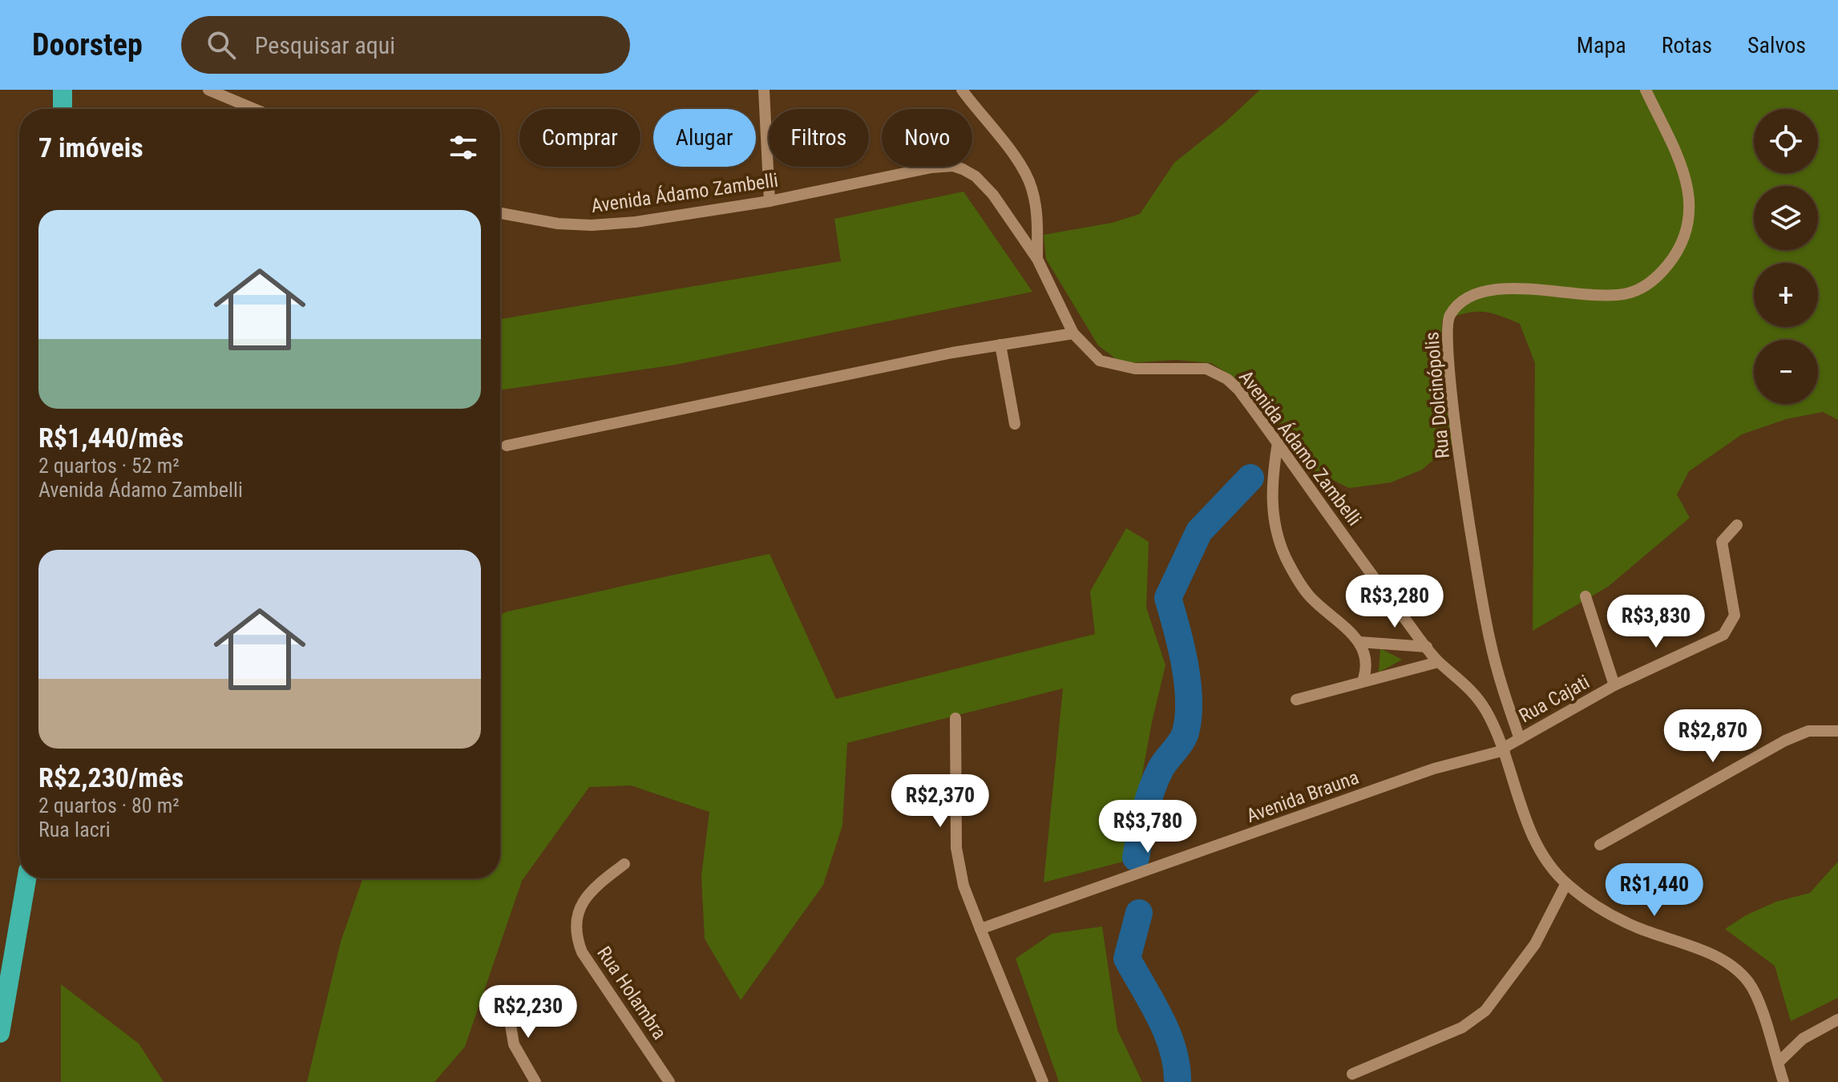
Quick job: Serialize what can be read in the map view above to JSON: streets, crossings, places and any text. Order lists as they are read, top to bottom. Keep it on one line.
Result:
{"streets":{"street":["Avenida Ádamo Zambelli","Rua Dolcinópolis","Rua Cajati","Avenida Brauna","Rua Holambra"]},"crossings":[["Avenida Ádamo Zambelli","Rua Cajati"],["Avenida Ádamo Zambelli","Avenida Brauna"],["Rua Dolcinópolis","Rua Cajati"],["Rua Cajati","Avenida Brauna"]],"page":{"header":"Doorstep","search":"Pesquisar aqui","nav":["Mapa","Rotas","Salvos"],"map_buttons":["+","−"],"chip":["Comprar","Alugar","Filtros","Novo"],"heading":"7 imóveis","list":[{"name":"R$1,440/mês","note":"2 quartos · 52 m² · Avenida Ádamo Zambelli"},{"name":"R$2,230/mês","note":"2 quartos · 80 m² · Rua Iacri"}],"price":["R$3,280","R$3,830","R$2,870","R$2,370","R$3,780","R$1,440","R$2,230"]}}
